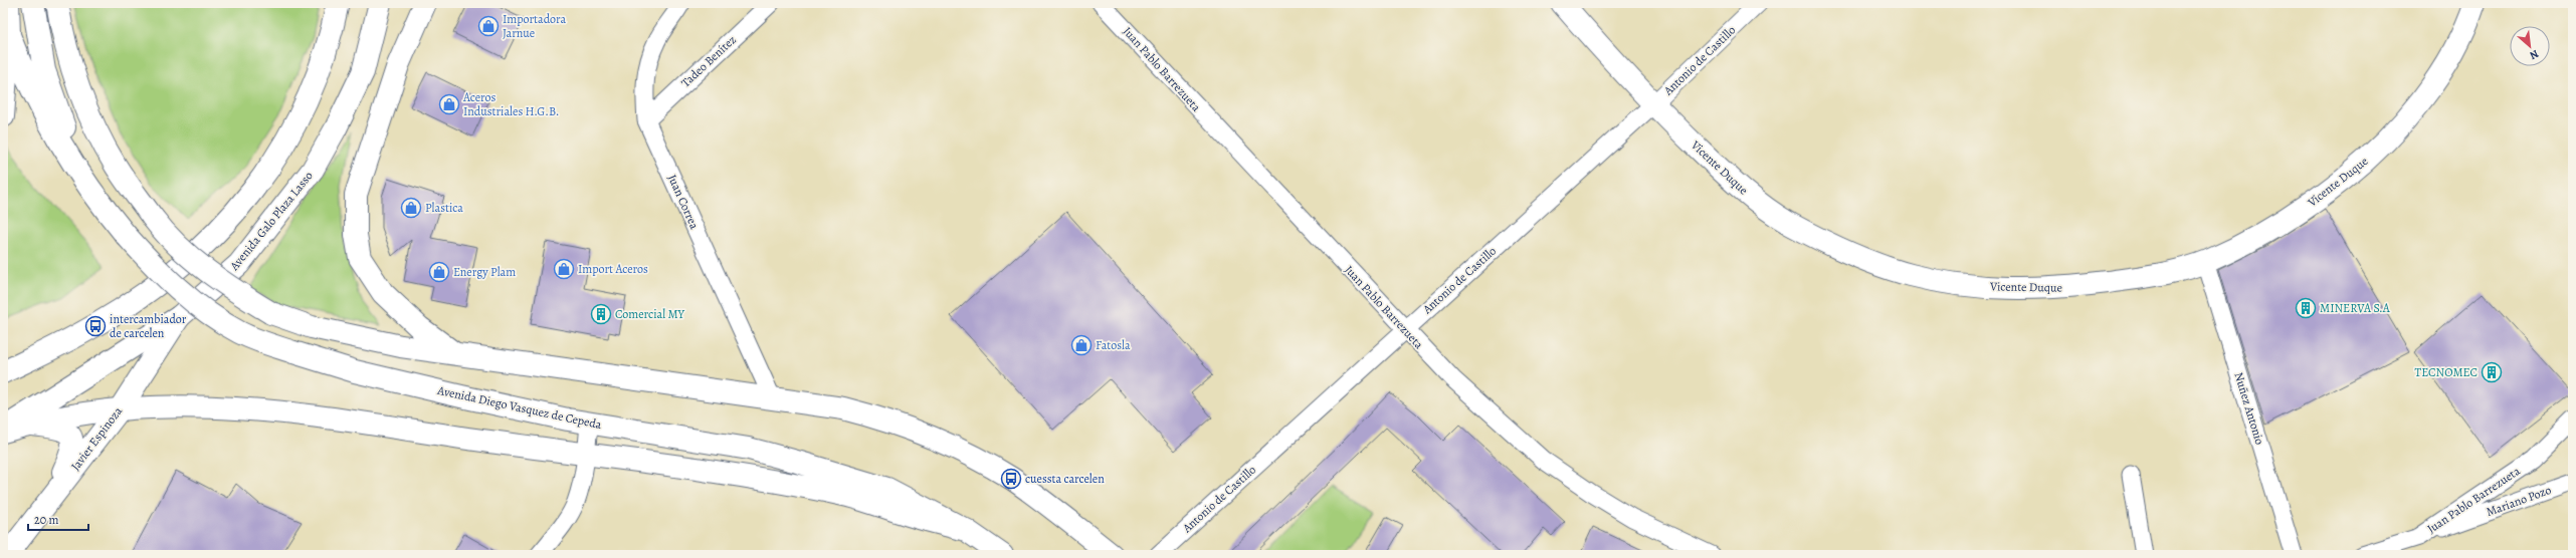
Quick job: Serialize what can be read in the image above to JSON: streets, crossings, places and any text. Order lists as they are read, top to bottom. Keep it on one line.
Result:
{"streets":{"main road":["Vicente Duque","Avenida Galo Plaza Lasso","Avenida Diego Vasquez de Cepeda","Javier Espinoza"],"street":["Antonio de Castillo","Tadeo Benítez","Juan Pablo Barrezueta","Juan Correa","Nuñez Antonio","Mariano Pozo"]},"crossings":[["Antonio de Castillo","Juan Pablo Barrezueta"],["Antonio de Castillo","Vicente Duque"],["Tadeo Benítez","Juan Correa"],["Juan Pablo Barrezueta","Mariano Pozo"],["Vicente Duque","Nuñez Antonio"],["Avenida Galo Plaza Lasso","Javier Espinoza"]],"places":{"shop":["Importadora Jarnue","Aceros Industriales H.G.B.","Plastica","Import Aceros","Energy Plam","Fatosla"],"building":["MINERVA S.A","Comercial MY","TECNOMEC"],"bus stop":["intercambiador de carcelen","cuessta carcelen"]},"scale_bar":"20 m","north":"bottom right"}
